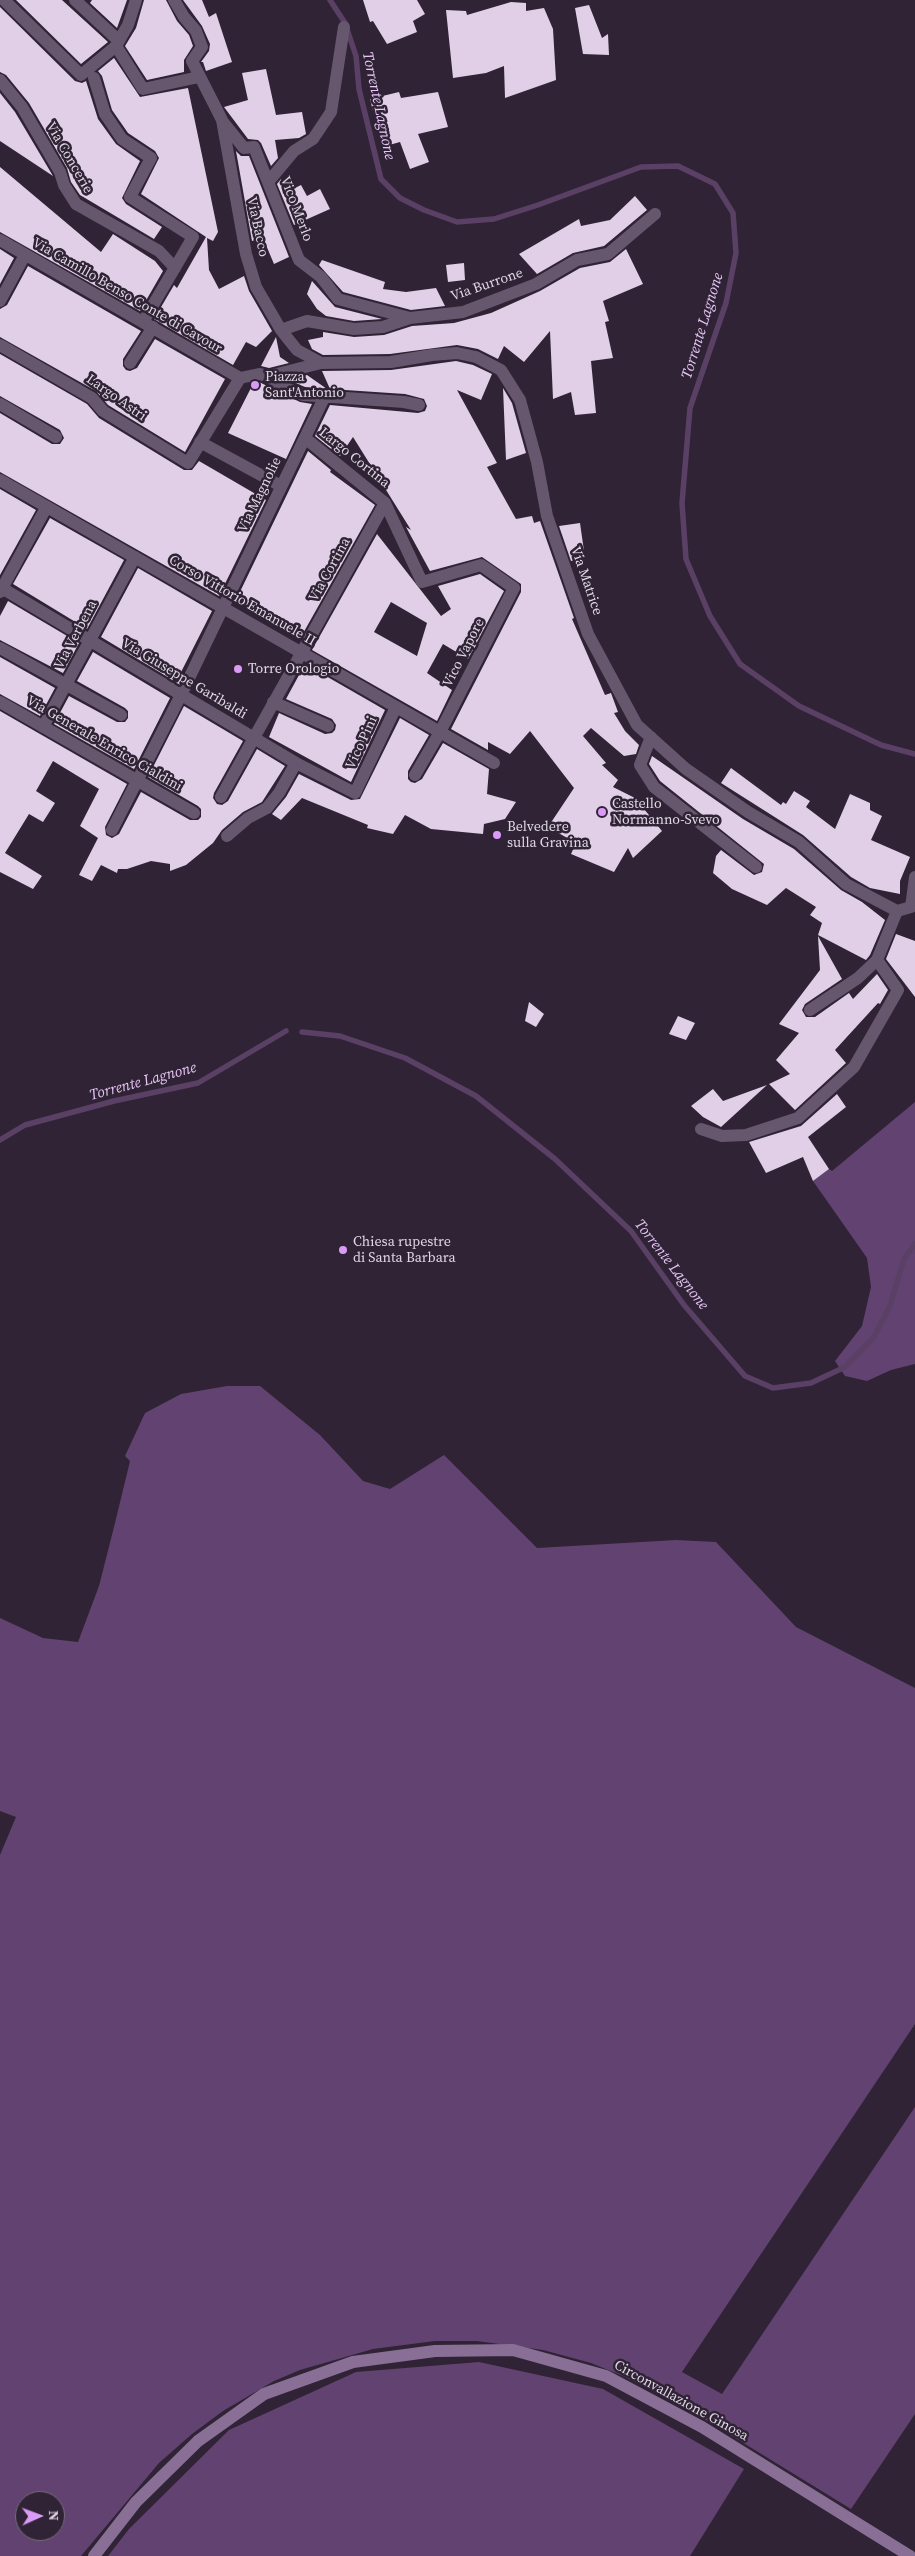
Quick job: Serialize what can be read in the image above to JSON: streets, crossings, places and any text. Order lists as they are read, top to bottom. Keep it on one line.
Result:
{"streets":{"main road":["Circonvallazione Ginosa"],"street":["Via Concerie","Vico Merlo","Via Bacco","Via Burrone","Via Camillo Benso Conte di Cavour","Largo Astri","Largo Cortina","Via Magnolie","Via Cortina","Via Matrice","Corso Vittorio Emanuele II","Via Verbena","Vico Vapore","Via Giuseppe Garibaldi","Vico Pini","Via Generale Enrico Cialdini"]},"crossings":[["Vico Merlo","Via Bacco"],["Vico Merlo","Via Burrone"],["Via Bacco","Via Burrone"],["Via Bacco","Via Matrice"],["Largo Cortina","Via Magnolie"],["Largo Cortina","Via Cortina"],["Largo Cortina","Vico Vapore"],["Via Magnolie","Corso Vittorio Emanuele II"],["Via Magnolie","Via Giuseppe Garibaldi"],["Via Magnolie","Via Generale Enrico Cialdini"],["Via Cortina","Corso Vittorio Emanuele II"],["Via Cortina","Via Giuseppe Garibaldi"],["Corso Vittorio Emanuele II","Via Verbena"],["Corso Vittorio Emanuele II","Vico Vapore"],["Corso Vittorio Emanuele II","Vico Pini"],["Via Verbena","Via Giuseppe Garibaldi"],["Via Verbena","Via Generale Enrico Cialdini"],["Via Giuseppe Garibaldi","Vico Pini"]],"water":["Torrente Lagnone"],"places":["Piazza Sant'Antonio","Torre Orologio","Castello Normanno-Svevo","Belvedere sulla Gravina","Chiesa rupestre di Santa Barbara"],"north":"right"}
